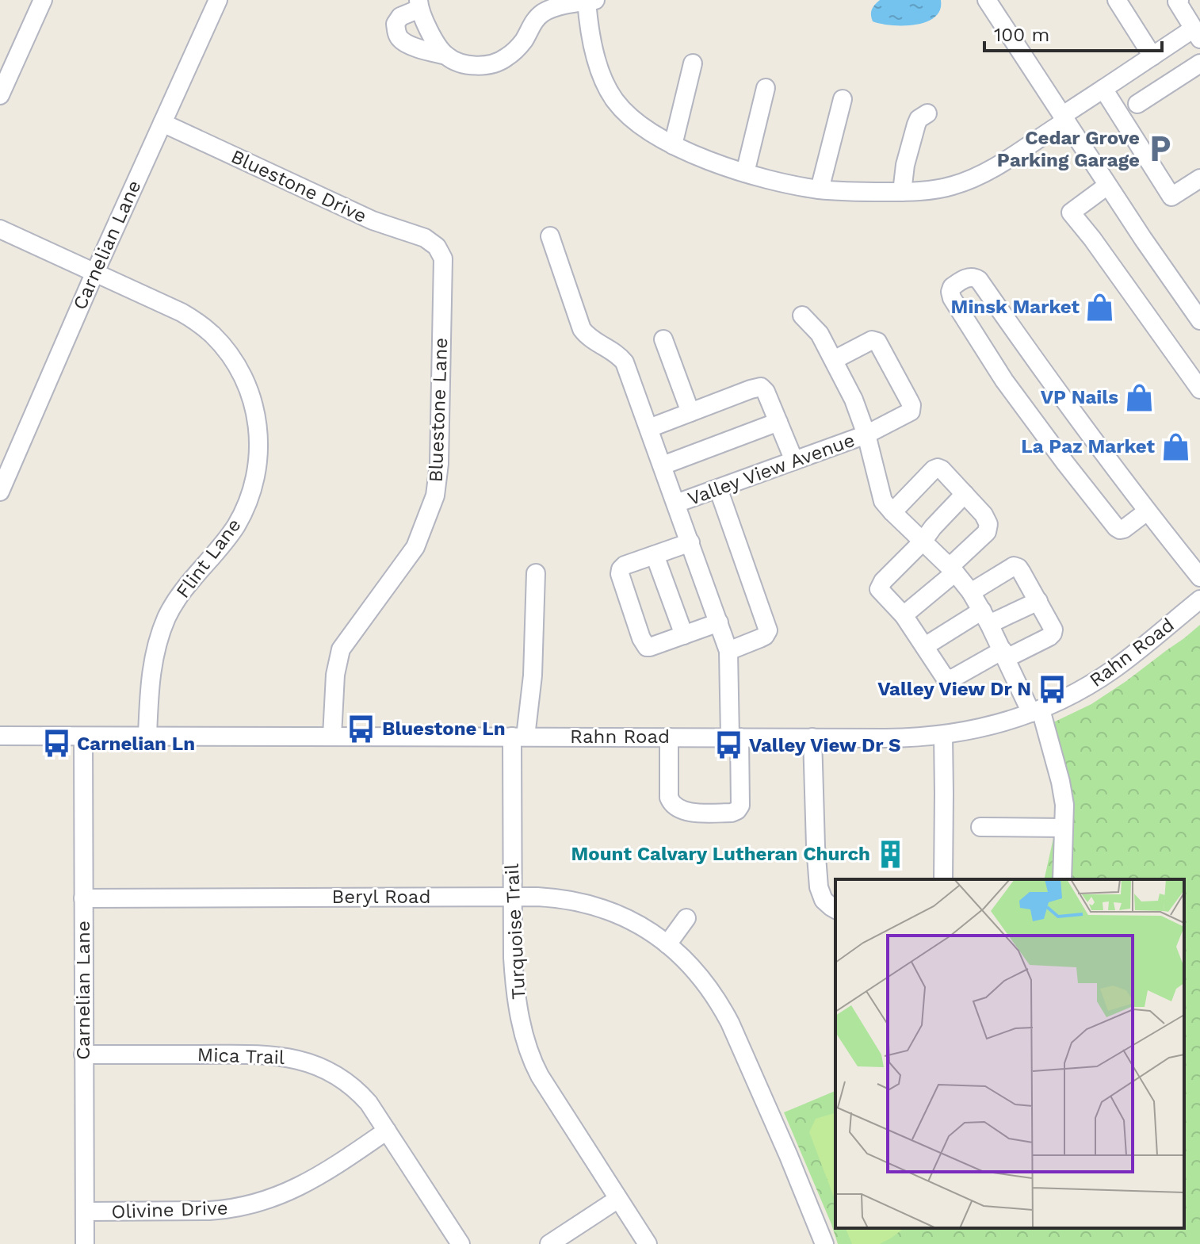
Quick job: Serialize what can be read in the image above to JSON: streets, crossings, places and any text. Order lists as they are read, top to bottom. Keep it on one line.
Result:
{"streets":{"street":["Bluestone Drive","Carnelian Lane","Bluestone Lane","Valley View Avenue","Flint Lane","Rahn Road","Beryl Road","Turquoise Trail","Mica Trail","Olivine Drive"]},"crossings":[["Bluestone Drive","Carnelian Lane"],["Bluestone Drive","Bluestone Lane"],["Carnelian Lane","Flint Lane"],["Carnelian Lane","Rahn Road"],["Carnelian Lane","Beryl Road"],["Carnelian Lane","Mica Trail"],["Carnelian Lane","Olivine Drive"],["Bluestone Lane","Rahn Road"],["Flint Lane","Rahn Road"],["Rahn Road","Turquoise Trail"],["Beryl Road","Turquoise Trail"],["Mica Trail","Olivine Drive"]],"places":{"parking":["Cedar Grove Parking Garage"],"shop":["Minsk Market","VP Nails","La Paz Market"],"bus stop":["Valley View Dr N","Bluestone Ln","Carnelian Ln","Valley View Dr S"],"building":["Mount Calvary Lutheran Church"]},"scale_bar":"100 m"}
